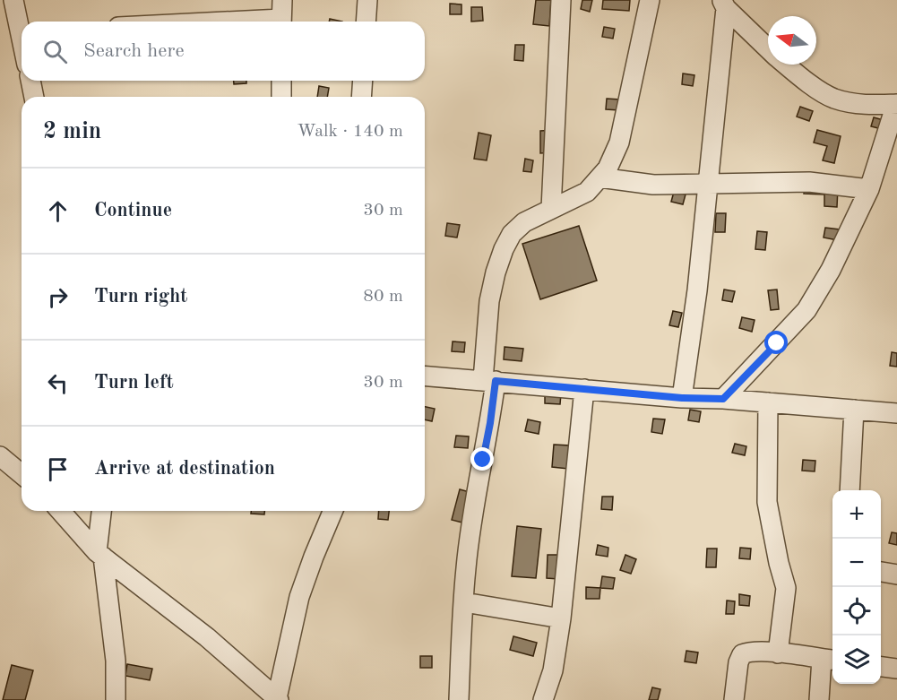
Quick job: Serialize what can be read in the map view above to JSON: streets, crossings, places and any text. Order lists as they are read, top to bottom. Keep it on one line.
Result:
{"north":"left","page":{"search":"Search here","heading":["2 min","Walk · 140 m"],"list":[["Continue","30 m"],["Turn right","80 m"],["Turn left","30 m"],"Arrive at destination"],"map_buttons":["+","−"]}}
